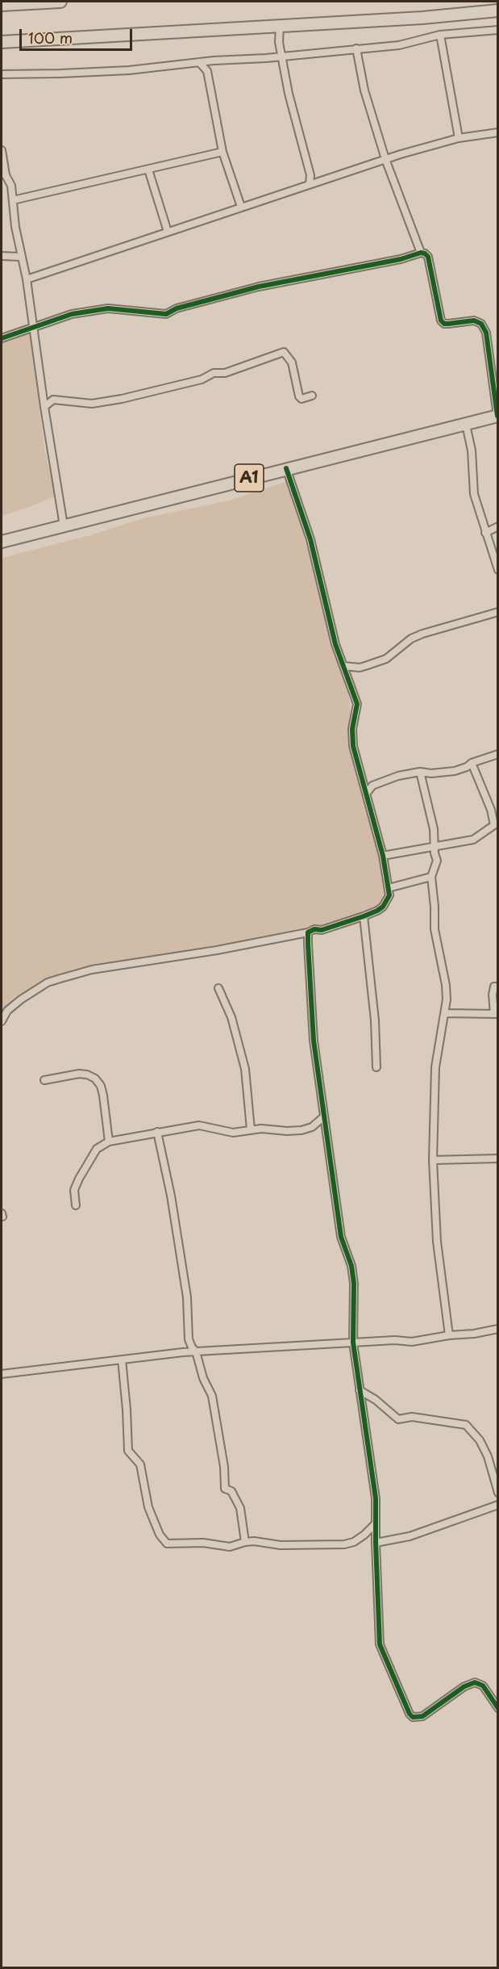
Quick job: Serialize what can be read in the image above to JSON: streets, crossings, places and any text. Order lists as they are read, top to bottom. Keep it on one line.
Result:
{"streets":{"highway":["A1"]},"scale_bar":"100 m"}
